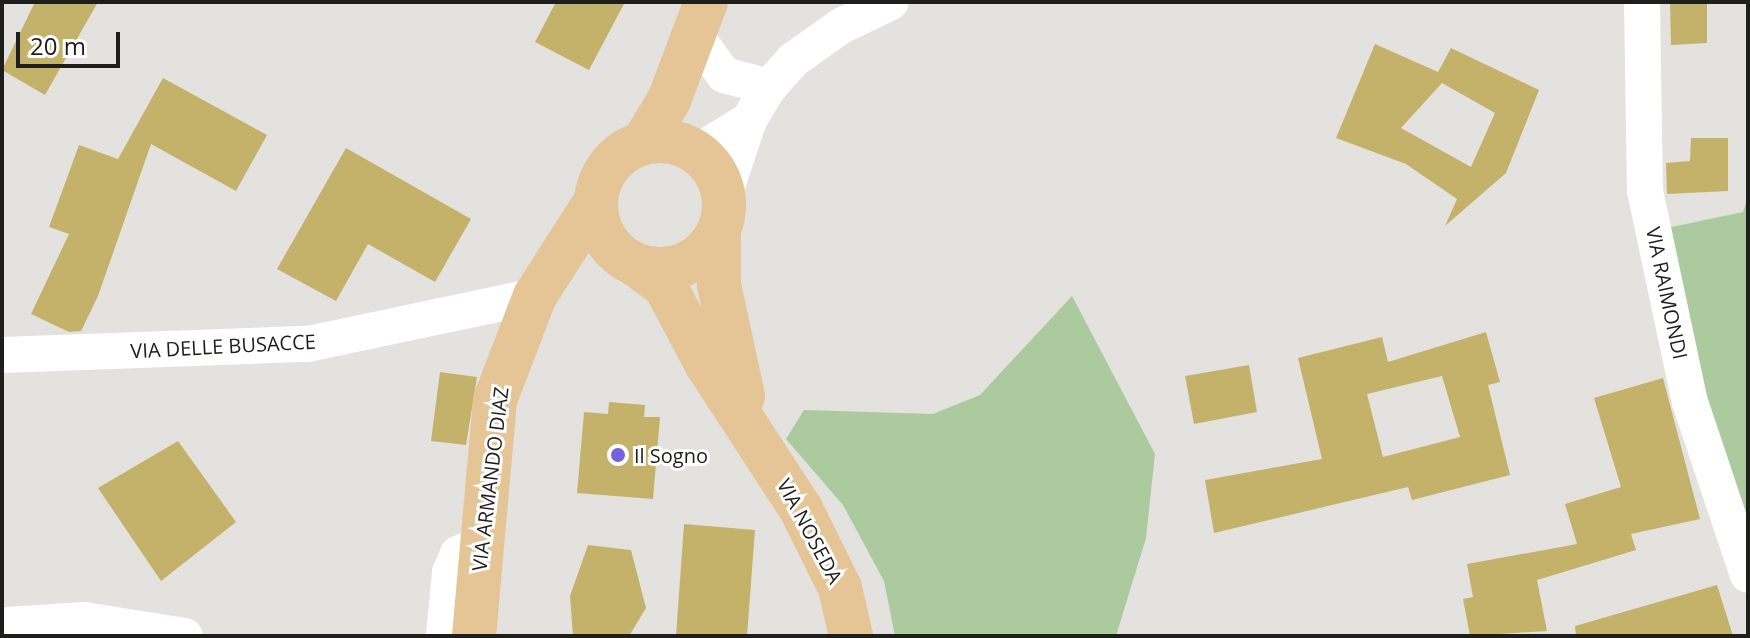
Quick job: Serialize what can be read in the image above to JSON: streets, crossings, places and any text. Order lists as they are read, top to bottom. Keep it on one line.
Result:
{"streets":{"main road":["VIA ARMANDO DIAZ","VIA NOSEDA"],"street":["VIA RAIMONDI","VIA DELLE BUSACCE"]},"crossings":[["VIA DELLE BUSACCE","VIA ARMANDO DIAZ"],["VIA ARMANDO DIAZ","VIA NOSEDA"]],"places":["Il Sogno"],"scale_bar":"20 m"}
